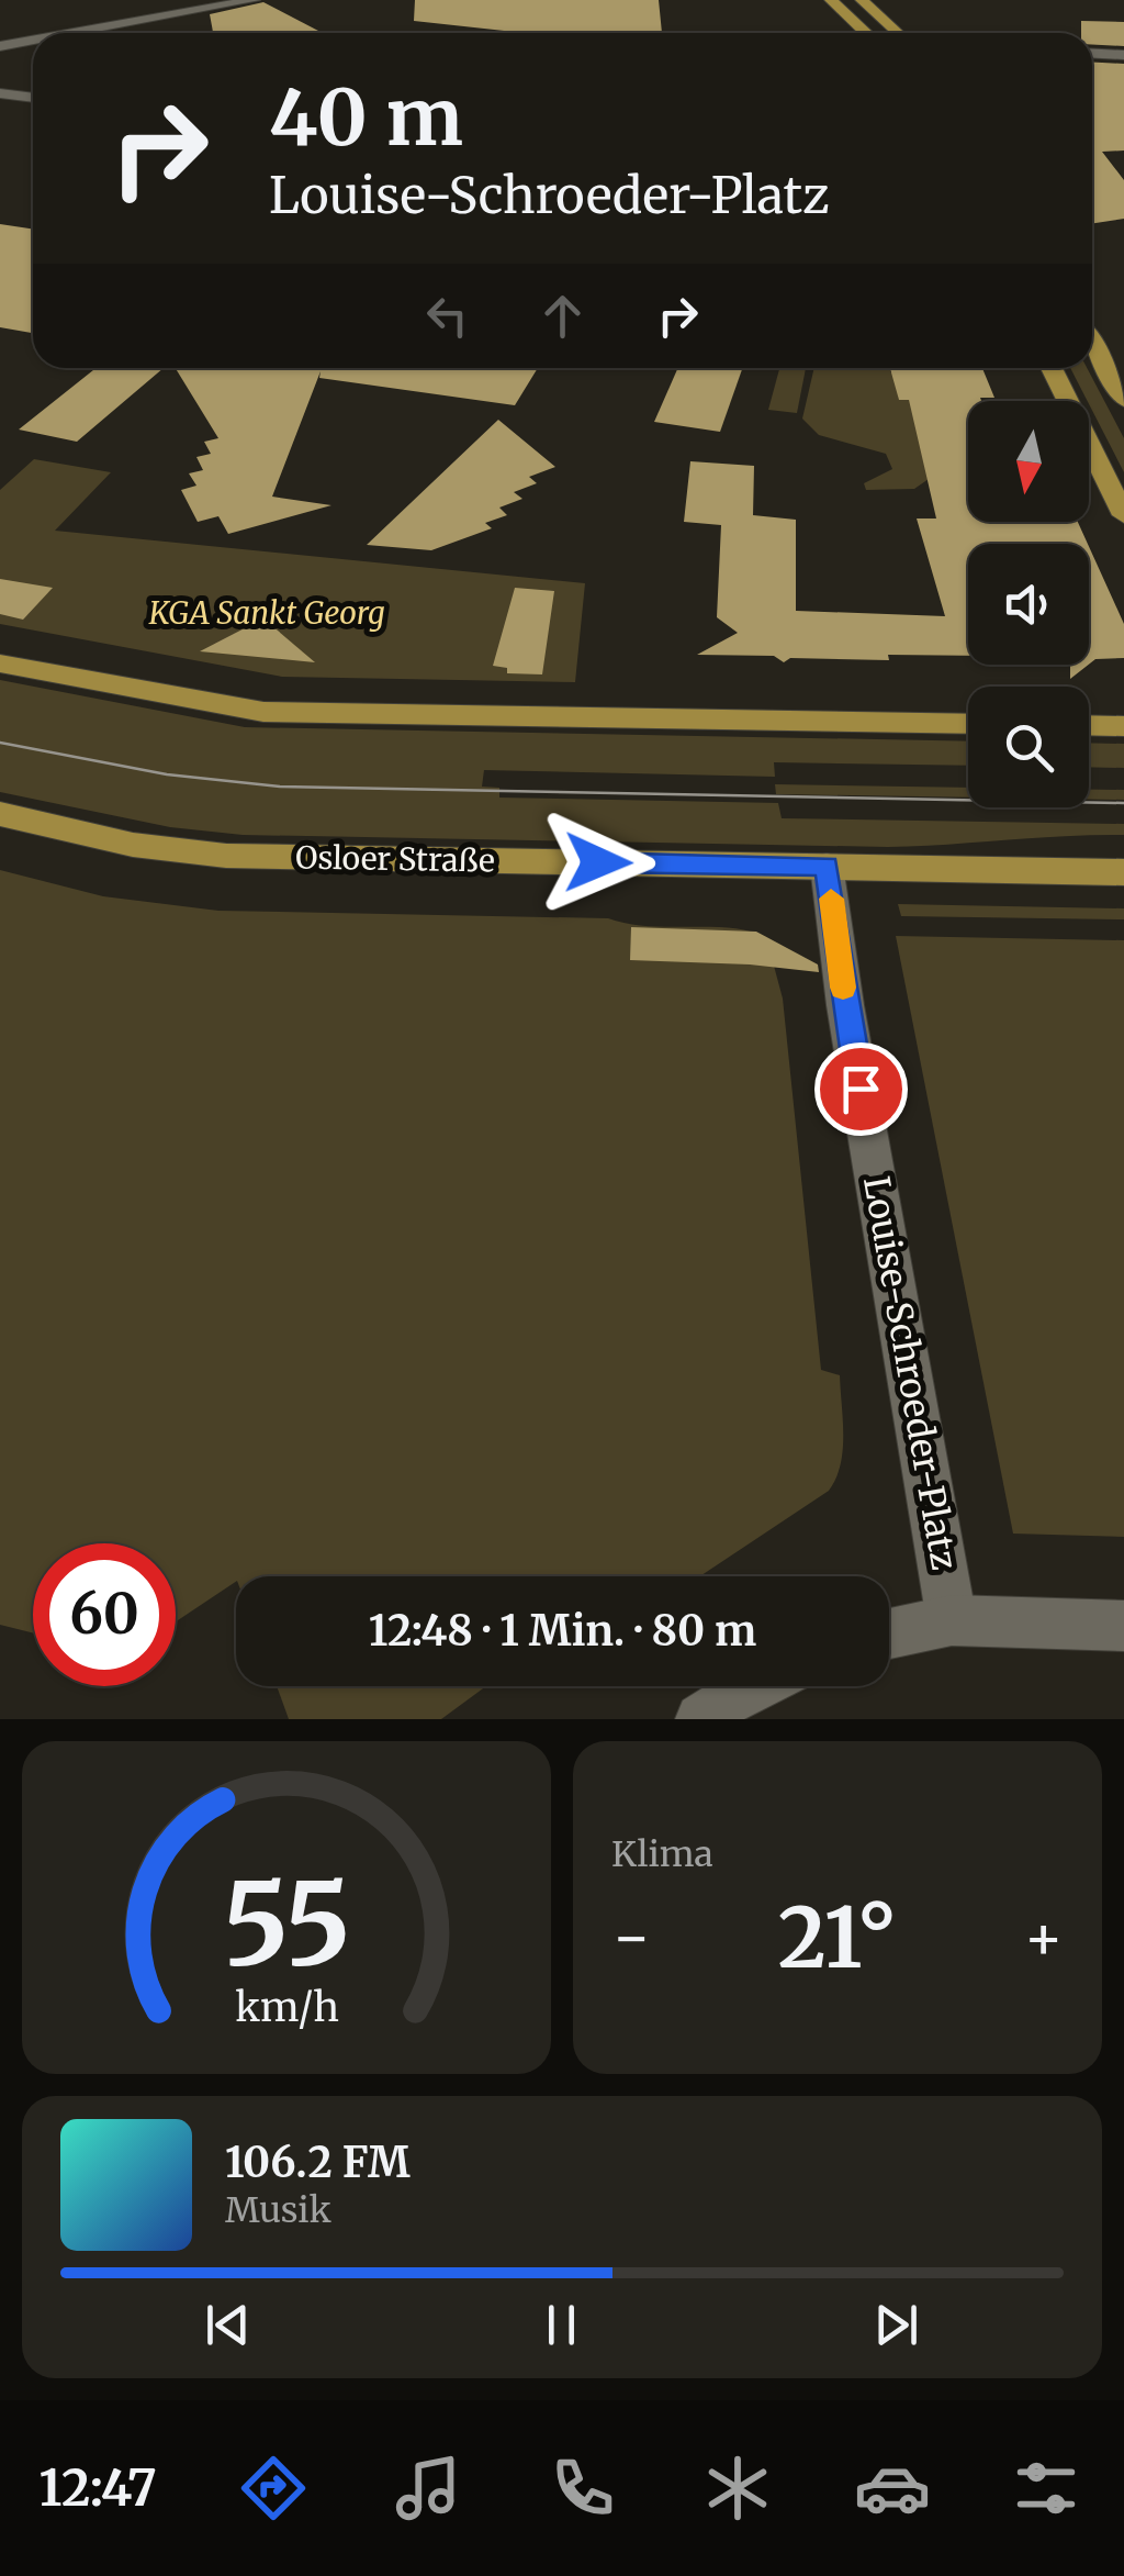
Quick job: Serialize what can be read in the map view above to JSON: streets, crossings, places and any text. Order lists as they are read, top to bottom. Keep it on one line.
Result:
{"streets":{"main road":["Osloer Straße","Louise-Schroeder-Platz"]},"crossings":[["Osloer Straße","Louise-Schroeder-Platz"]],"parks":["KGA Sankt Georg"],"north":"bottom","page":{"turn":["40 m","Louise-Schroeder-Platz"],"limit":"60","trip":"12:48 · 1 Min. · 80 m","tile":"Klima","heat":["−","21°","+"],"song":["106.2 FM","Musik"],"tabs":"12:47","gauge":["55","km/h"]}}
